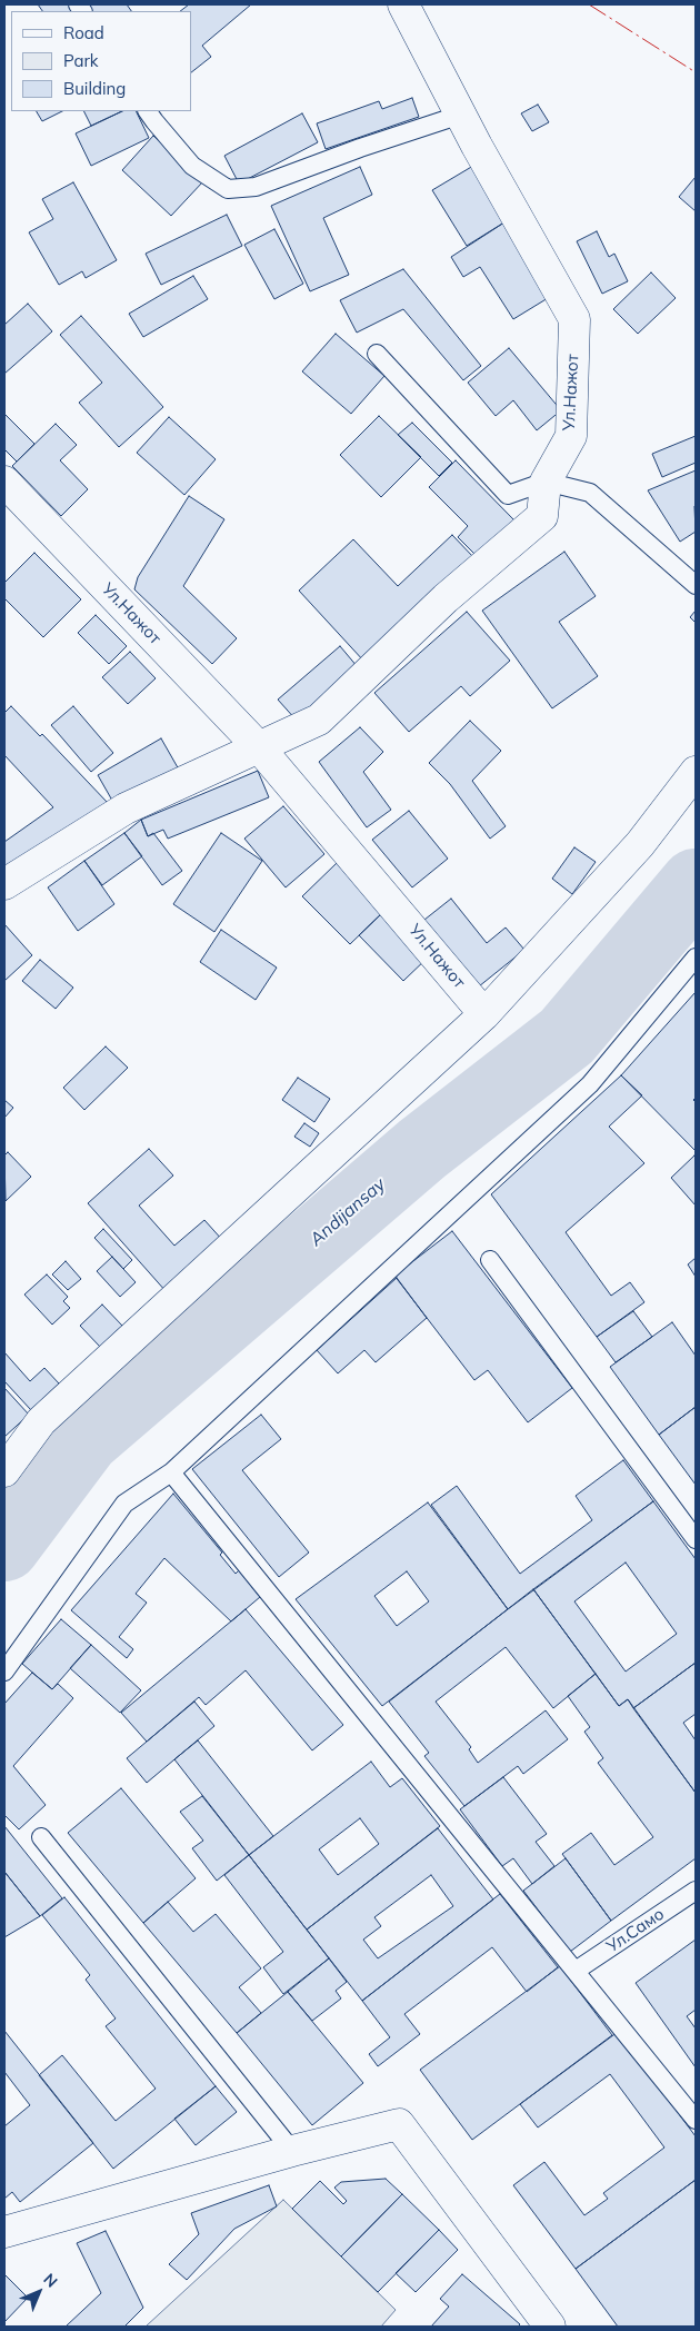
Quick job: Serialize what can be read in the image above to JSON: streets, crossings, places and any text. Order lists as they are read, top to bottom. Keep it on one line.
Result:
{"streets":{"street":["Ул.Нажот"],"lane":["Ул.Само"]},"water":["Andijansay"],"legend":["Road","Park","Building"],"north":"top right"}
